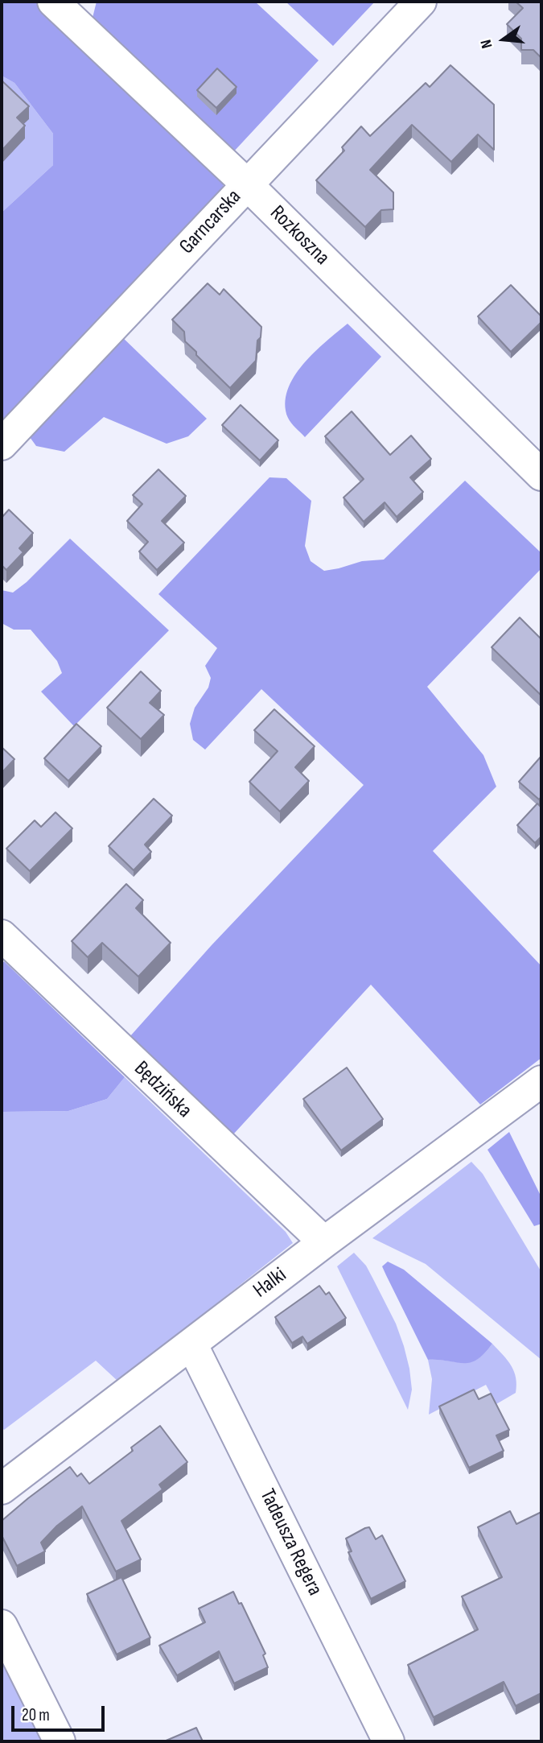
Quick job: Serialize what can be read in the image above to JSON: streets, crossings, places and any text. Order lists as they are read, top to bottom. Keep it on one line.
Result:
{"streets":{"street":["Garncarska","Rozkoszna","Będzińska","Halki","Tadeusza Regera"]},"crossings":[["Garncarska","Rozkoszna"],["Będzińska","Halki"],["Halki","Tadeusza Regera"]],"scale_bar":"20 m","north":"left"}
